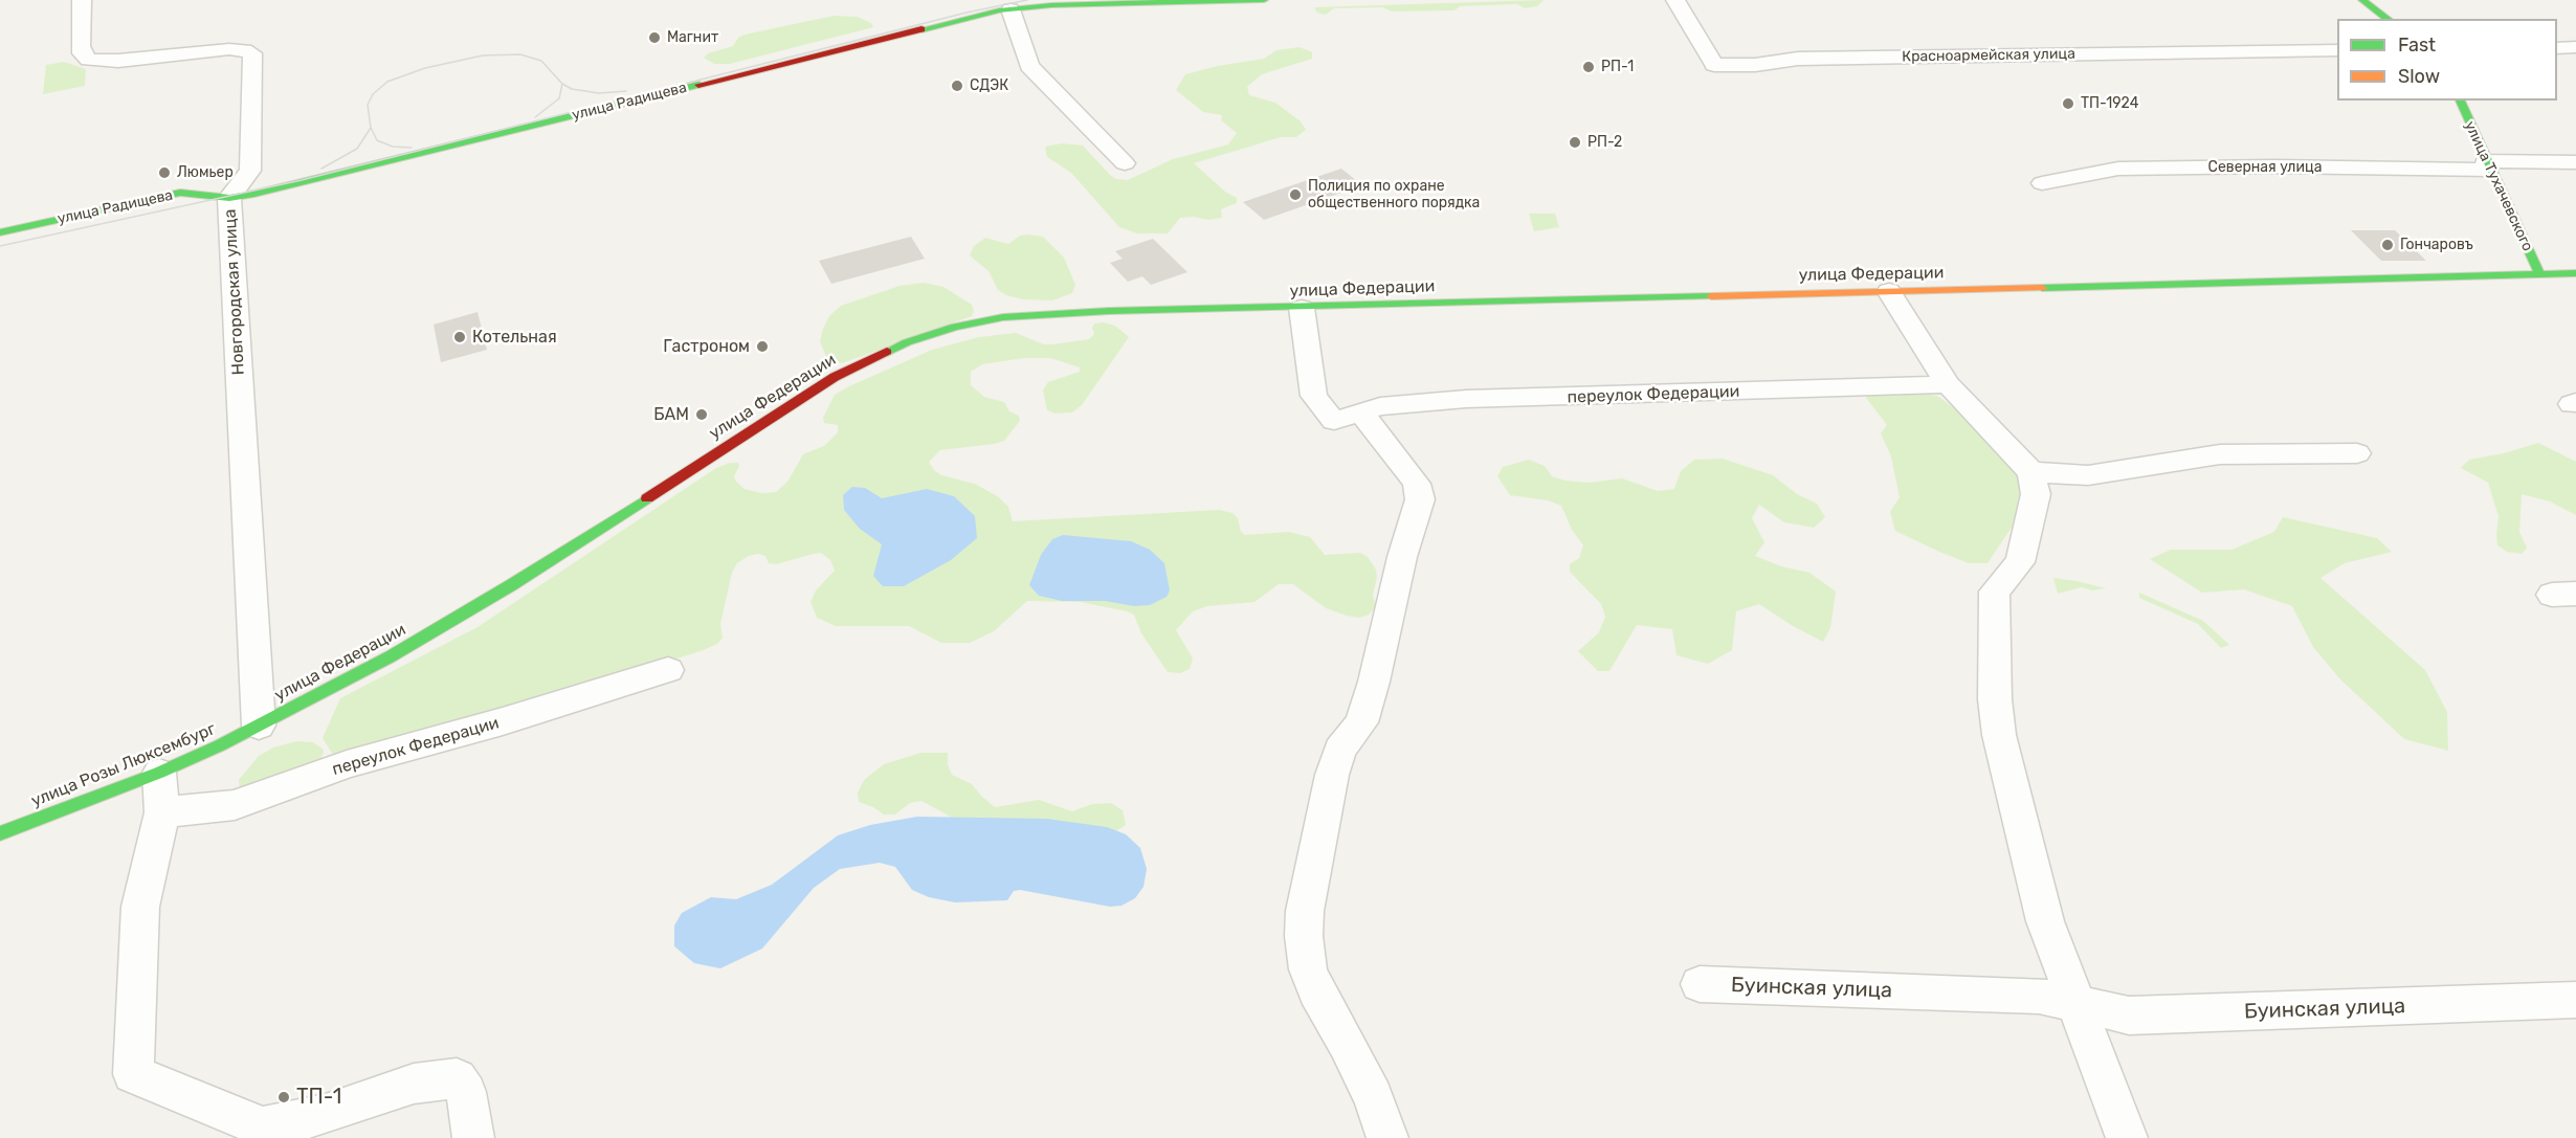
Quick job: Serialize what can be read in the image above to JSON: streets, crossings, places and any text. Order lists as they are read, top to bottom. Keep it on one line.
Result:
{"streets":{"main road":["улица Радищева","улица Тухачевского","улица Федерации","улица Розы Люксембург"],"street":["Красноармейская улица","Северная улица","Новгородская улица","переулок Федерации","Буинская улица"]},"crossings":[["улица Радищева","Новгородская улица"],["Северная улица","улица Тухачевского"],["улица Тухачевского","улица Федерации"],["улица Федерации","Новгородская улица"],["улица Федерации","переулок Федерации"],["улица Федерации","улица Розы Люксембург"],["Новгородская улица","улица Розы Люксембург"]],"places":["Магнит","РП-1","СДЭК","ТП-1924","РП-2","Люмьер","Полиция по охране общественного порядка","Гончаровъ","Котельная","Гастроном","БАМ","ТП-1"],"legend":["Fast","Slow"]}
